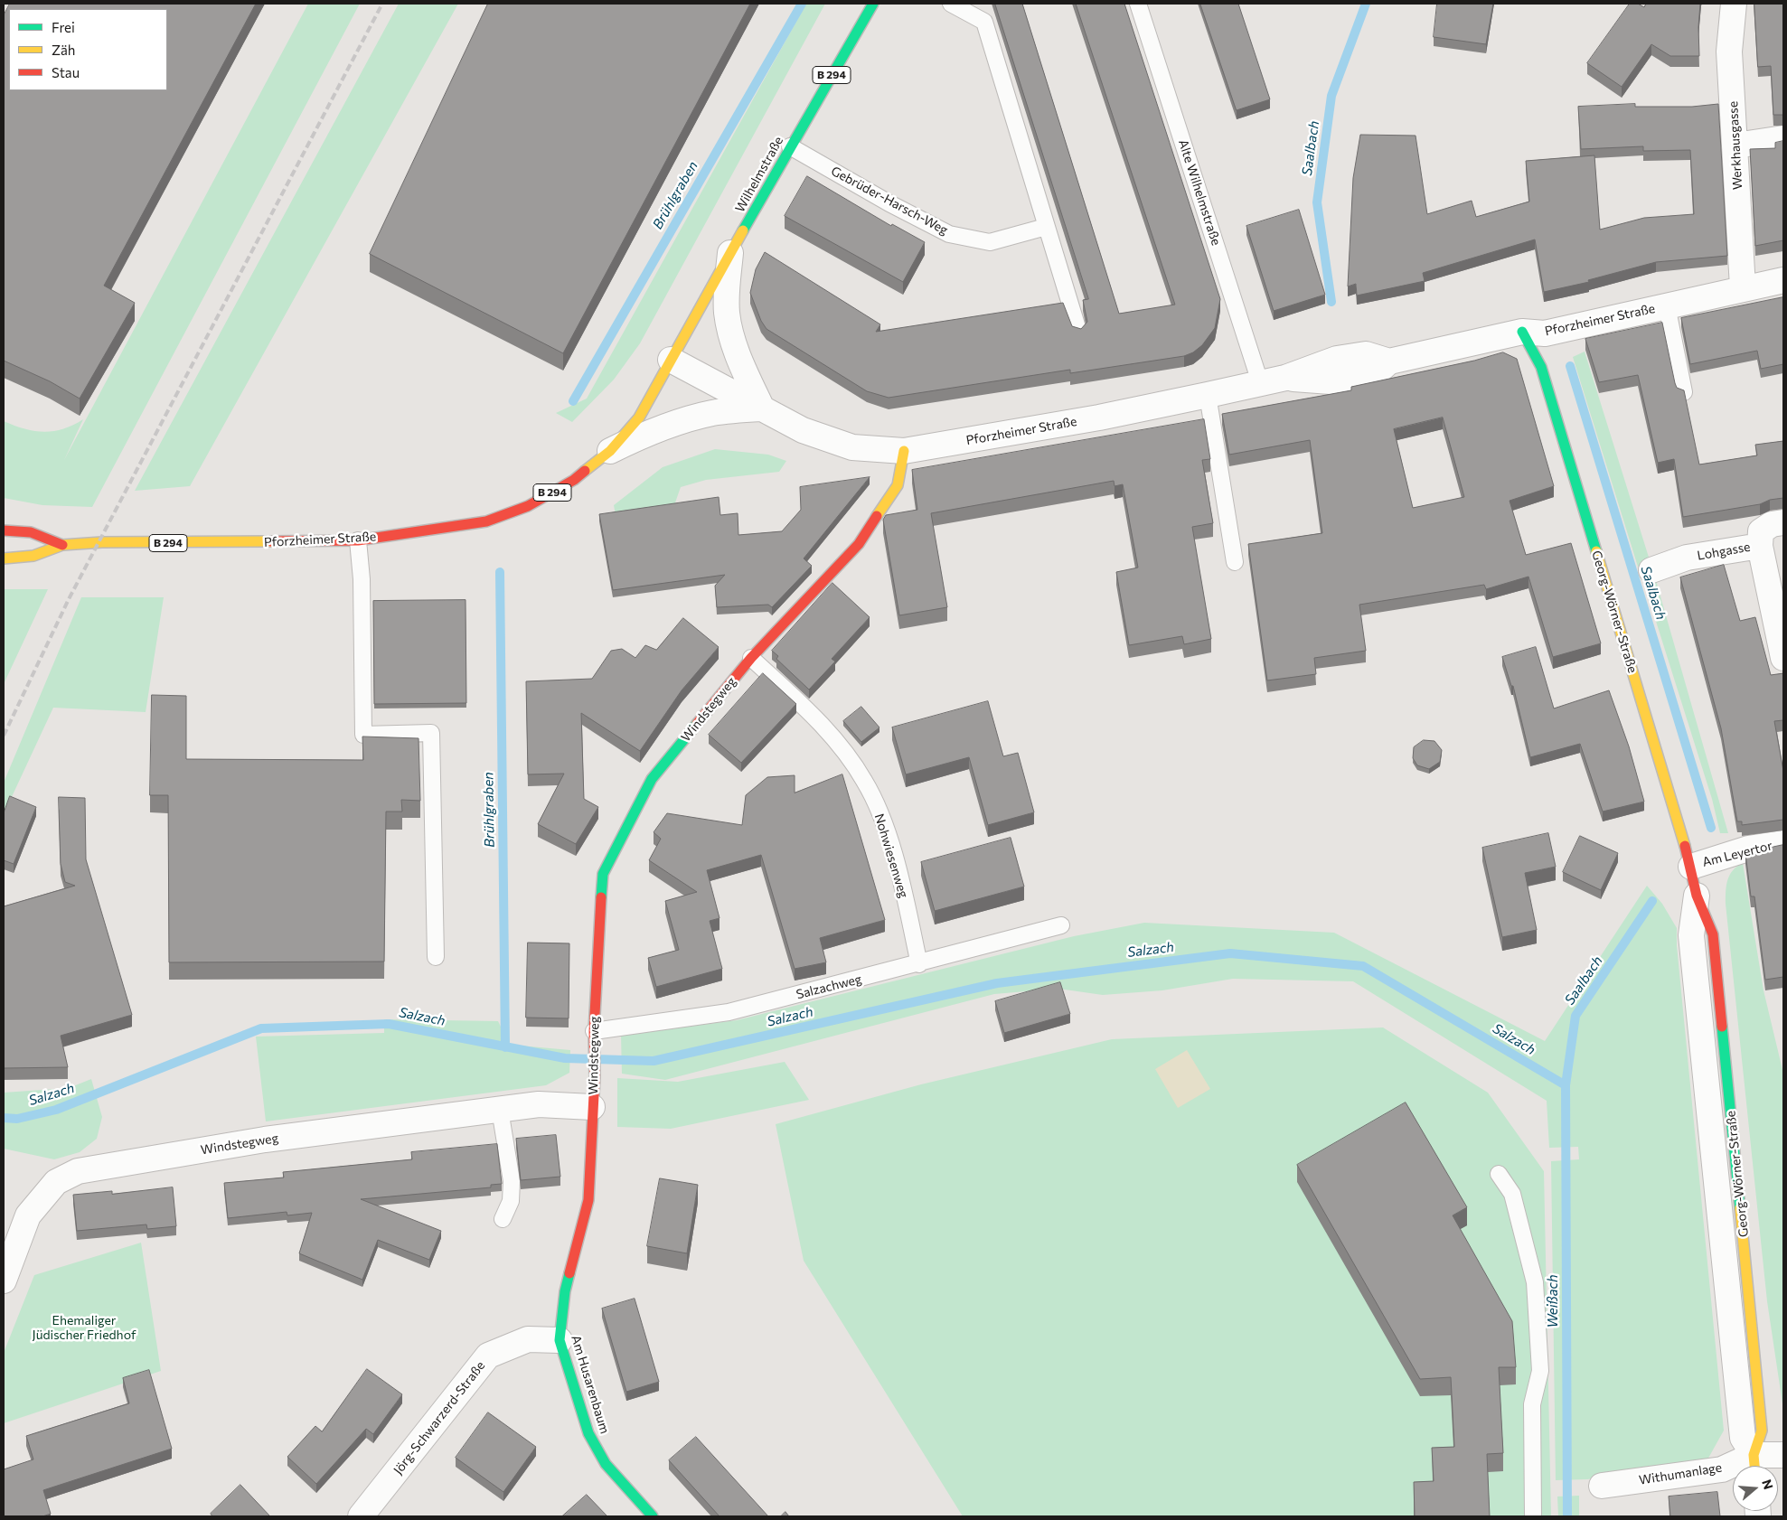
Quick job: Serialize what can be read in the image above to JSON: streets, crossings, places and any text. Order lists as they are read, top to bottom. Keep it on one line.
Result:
{"streets":{"street":["B 294","Werkhausgasse","Wilhelmstraße","Pforzheimer Straße","Lohgasse","Georg-Wörner-Straße","Windstegweg","Am Leyertor","Am Husarenbaum","Jörg-Schwarzerd-Straße","Withumanlage"],"lane":["Alte Wilhelmstraße","Gebrüder-Harsch-Weg","Nohwiesenweg","Salzachweg"]},"crossings":[["Werkhausgasse","Pforzheimer Straße"],["Wilhelmstraße","Gebrüder-Harsch-Weg"],["Wilhelmstraße","Pforzheimer Straße"],["Alte Wilhelmstraße","Pforzheimer Straße"],["Pforzheimer Straße","Georg-Wörner-Straße"],["Pforzheimer Straße","Windstegweg"],["Georg-Wörner-Straße","Am Leyertor"],["Georg-Wörner-Straße","Withumanlage"],["Windstegweg","Nohwiesenweg"],["Windstegweg","Salzachweg"],["Windstegweg","Am Husarenbaum"],["Nohwiesenweg","Salzachweg"],["Am Husarenbaum","Jörg-Schwarzerd-Straße"]],"water":["Saalbach","Brühlgraben","Salzach","Weißach"],"parks":["Ehemaliger Jüdischer Friedhof"],"legend":["Frei","Zäh","Stau"],"north":"right"}
